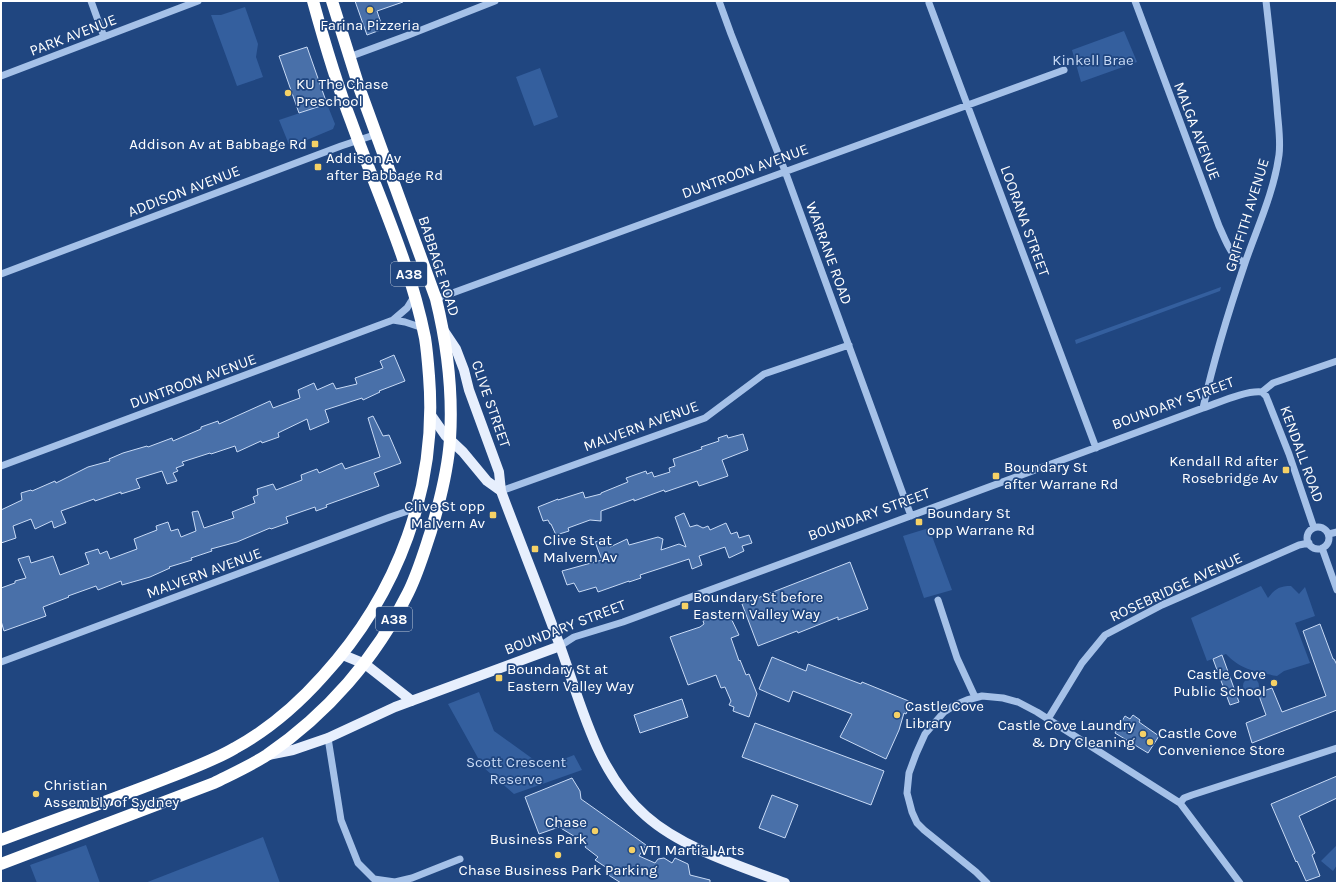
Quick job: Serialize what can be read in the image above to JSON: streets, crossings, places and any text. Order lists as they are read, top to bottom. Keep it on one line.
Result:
{"streets":{"highway":["BABBAGE ROAD","A38","BOUNDARY STREET"],"main road":["CLIVE STREET"],"street":["PARK AVENUE","MALGA AVENUE","DUNTROON AVENUE","ADDISON AVENUE","GRIFFITH AVENUE","LOORANA STREET","WARRANE ROAD","MALVERN AVENUE","KENDALL ROAD","ROSEBRIDGE AVENUE"]},"crossings":[["MALGA AVENUE","GRIFFITH AVENUE"],["DUNTROON AVENUE","LOORANA STREET"],["DUNTROON AVENUE","WARRANE ROAD"],["DUNTROON AVENUE","BABBAGE ROAD"],["ADDISON AVENUE","BABBAGE ROAD"],["GRIFFITH AVENUE","BOUNDARY STREET"],["LOORANA STREET","BOUNDARY STREET"],["WARRANE ROAD","BOUNDARY STREET"],["WARRANE ROAD","MALVERN AVENUE"],["BABBAGE ROAD","A38"],["BABBAGE ROAD","BOUNDARY STREET"],["BABBAGE ROAD","CLIVE STREET"],["BABBAGE ROAD","MALVERN AVENUE"],["BOUNDARY STREET","CLIVE STREET"],["BOUNDARY STREET","KENDALL ROAD"],["CLIVE STREET","MALVERN AVENUE"],["KENDALL ROAD","ROSEBRIDGE AVENUE"]],"parks":["Kinkell Brae","Scott Crescent Reserve"],"places":{"other":["Farina Pizzeria","KU The Chase Preschool","Castle Cove Public School","Castle Cove Library","Castle Cove Laundry & Dry Cleaning","Castle Cove Convenience Store","Christian Assembly of Sydney","Chase Business Park","VT1 Martial Arts","Chase Business Park Parking"],"transit":["Addison Av at Babbage Rd","Addison Av after Babbage Rd","Kendall Rd after Rosebridge Av","Boundary St after Warrane Rd","Clive St opp Malvern Av","Boundary St opp Warrane Rd","Clive St at Malvern Av","Boundary St before Eastern Valley Way","Boundary St at Eastern Valley Way"]}}
